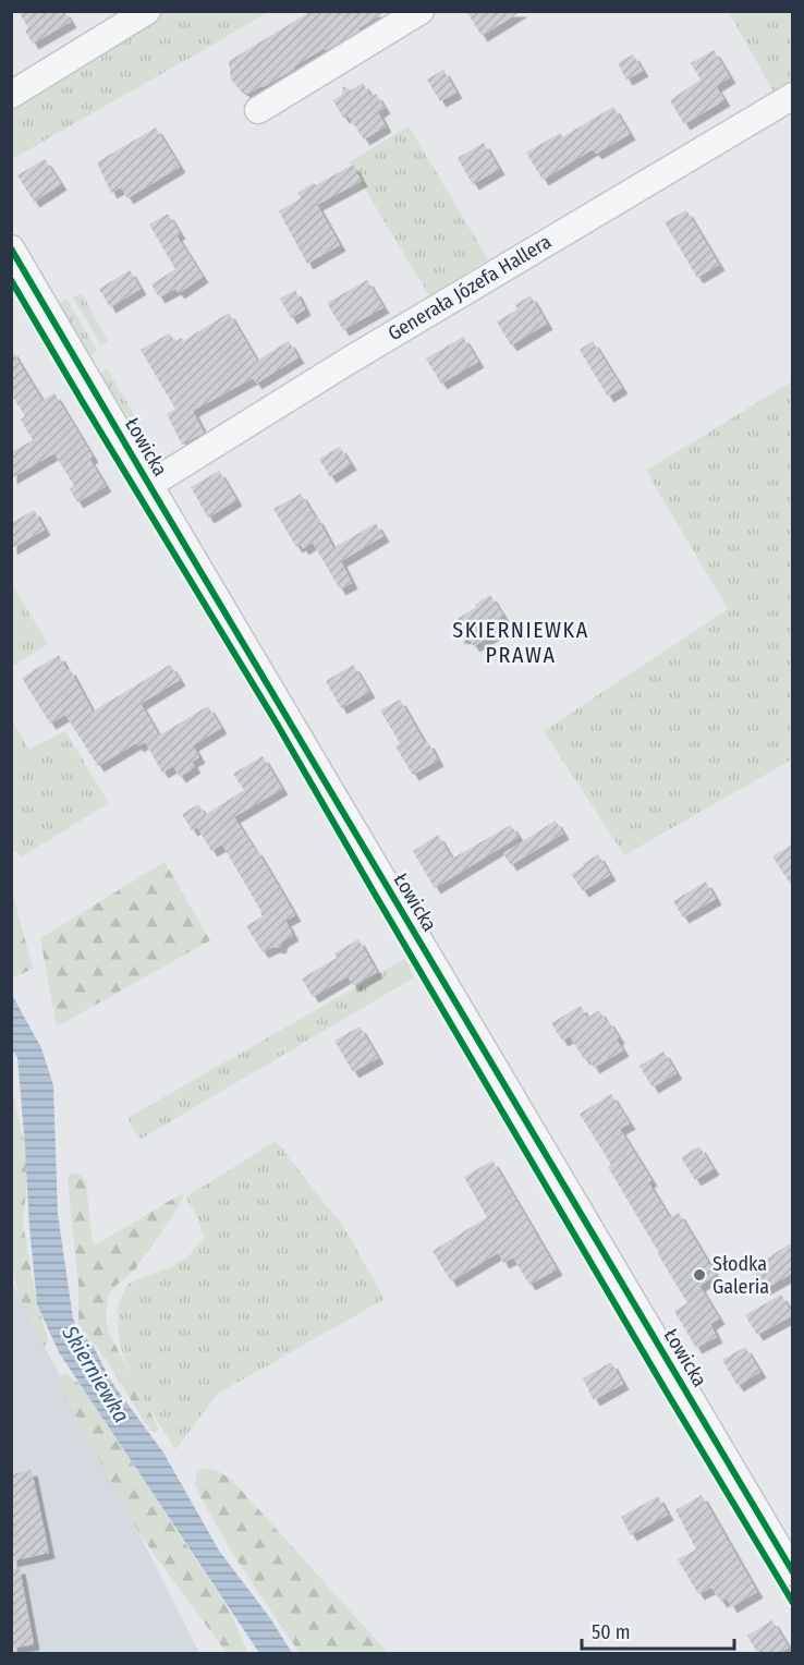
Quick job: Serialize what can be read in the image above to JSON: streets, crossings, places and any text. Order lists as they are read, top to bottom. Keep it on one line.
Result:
{"streets":{"street":["Generała Józefa Hallera","Łowicka"]},"crossings":[["Generała Józefa Hallera","Łowicka"]],"districts":["SKIERNIEWKA PRAWA"],"water":["Skierniewka"],"places":["Słodka Galeria"],"scale_bar":"50 m"}
